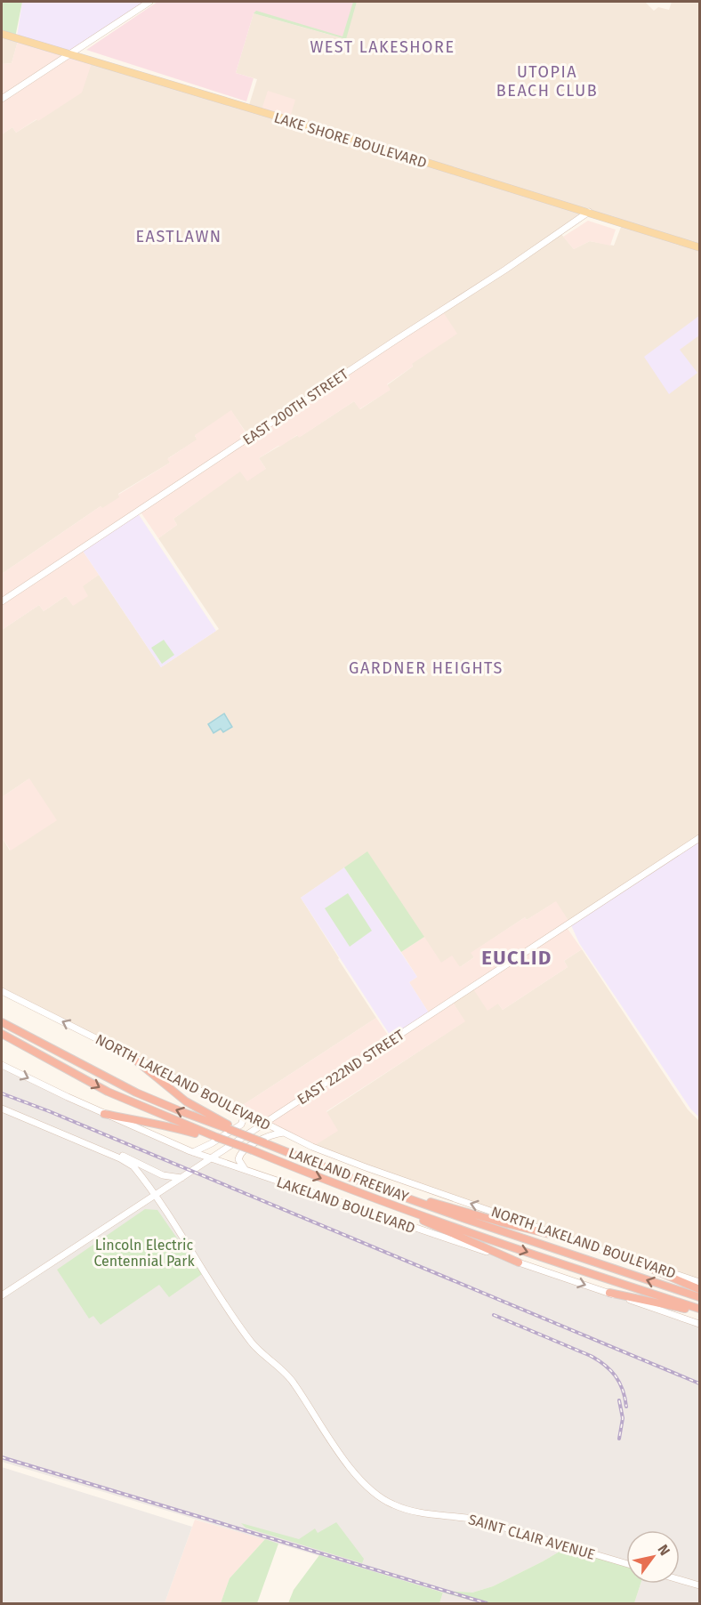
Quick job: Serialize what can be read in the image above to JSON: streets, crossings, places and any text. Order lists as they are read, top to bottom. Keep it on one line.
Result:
{"streets":{"highway":["LAKELAND FREEWAY"],"main road":["LAKE SHORE BOULEVARD"],"street":["EAST 200TH STREET","EAST 222ND STREET","NORTH LAKELAND BOULEVARD","LAKELAND BOULEVARD","SAINT CLAIR AVENUE"]},"crossings":[["LAKE SHORE BOULEVARD","EAST 200TH STREET"],["EAST 222ND STREET","NORTH LAKELAND BOULEVARD"],["EAST 222ND STREET","LAKELAND BOULEVARD"],["EAST 222ND STREET","SAINT CLAIR AVENUE"]],"one_way":["NORTH LAKELAND BOULEVARD"],"districts":["WEST LAKESHORE","UTOPIA BEACH CLUB","EASTLAWN","GARDNER HEIGHTS","EUCLID"],"parks":["Lincoln Electric Centennial Park"],"north":"top right"}
